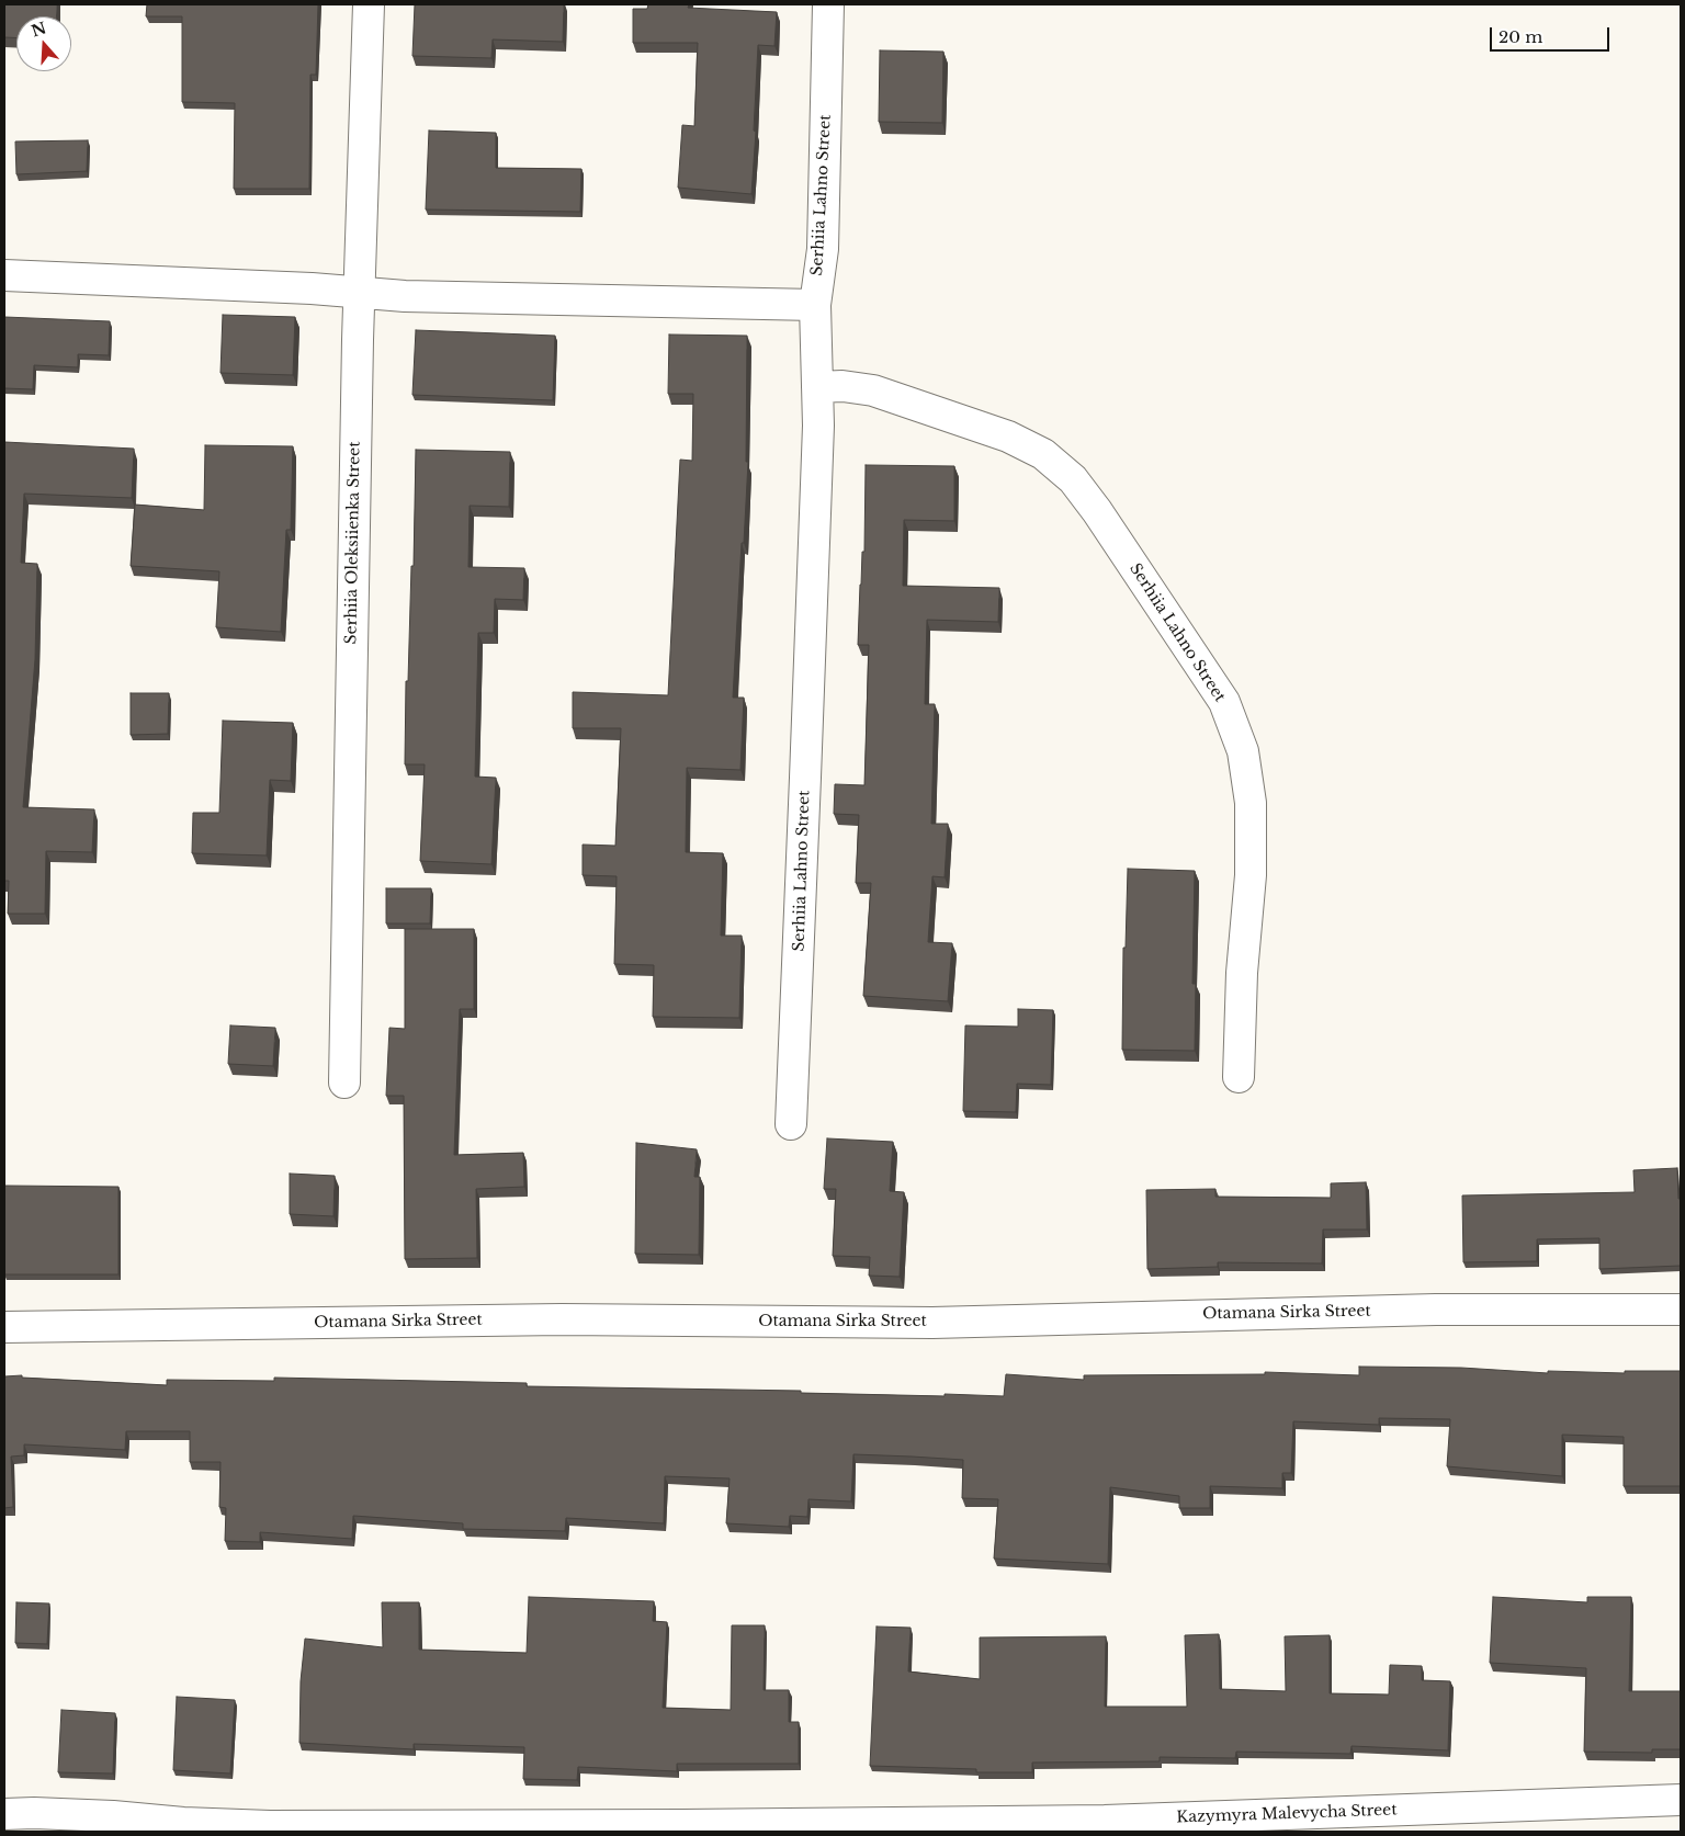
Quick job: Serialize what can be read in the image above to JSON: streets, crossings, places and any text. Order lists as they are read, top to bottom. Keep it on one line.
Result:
{"streets":{"street":["Serhiia Lahno Street","Serhiia Oleksiienka Street","Otamana Sirka Street","Kazymyra Malevycha Street"]},"scale_bar":"20 m","north":"top"}
